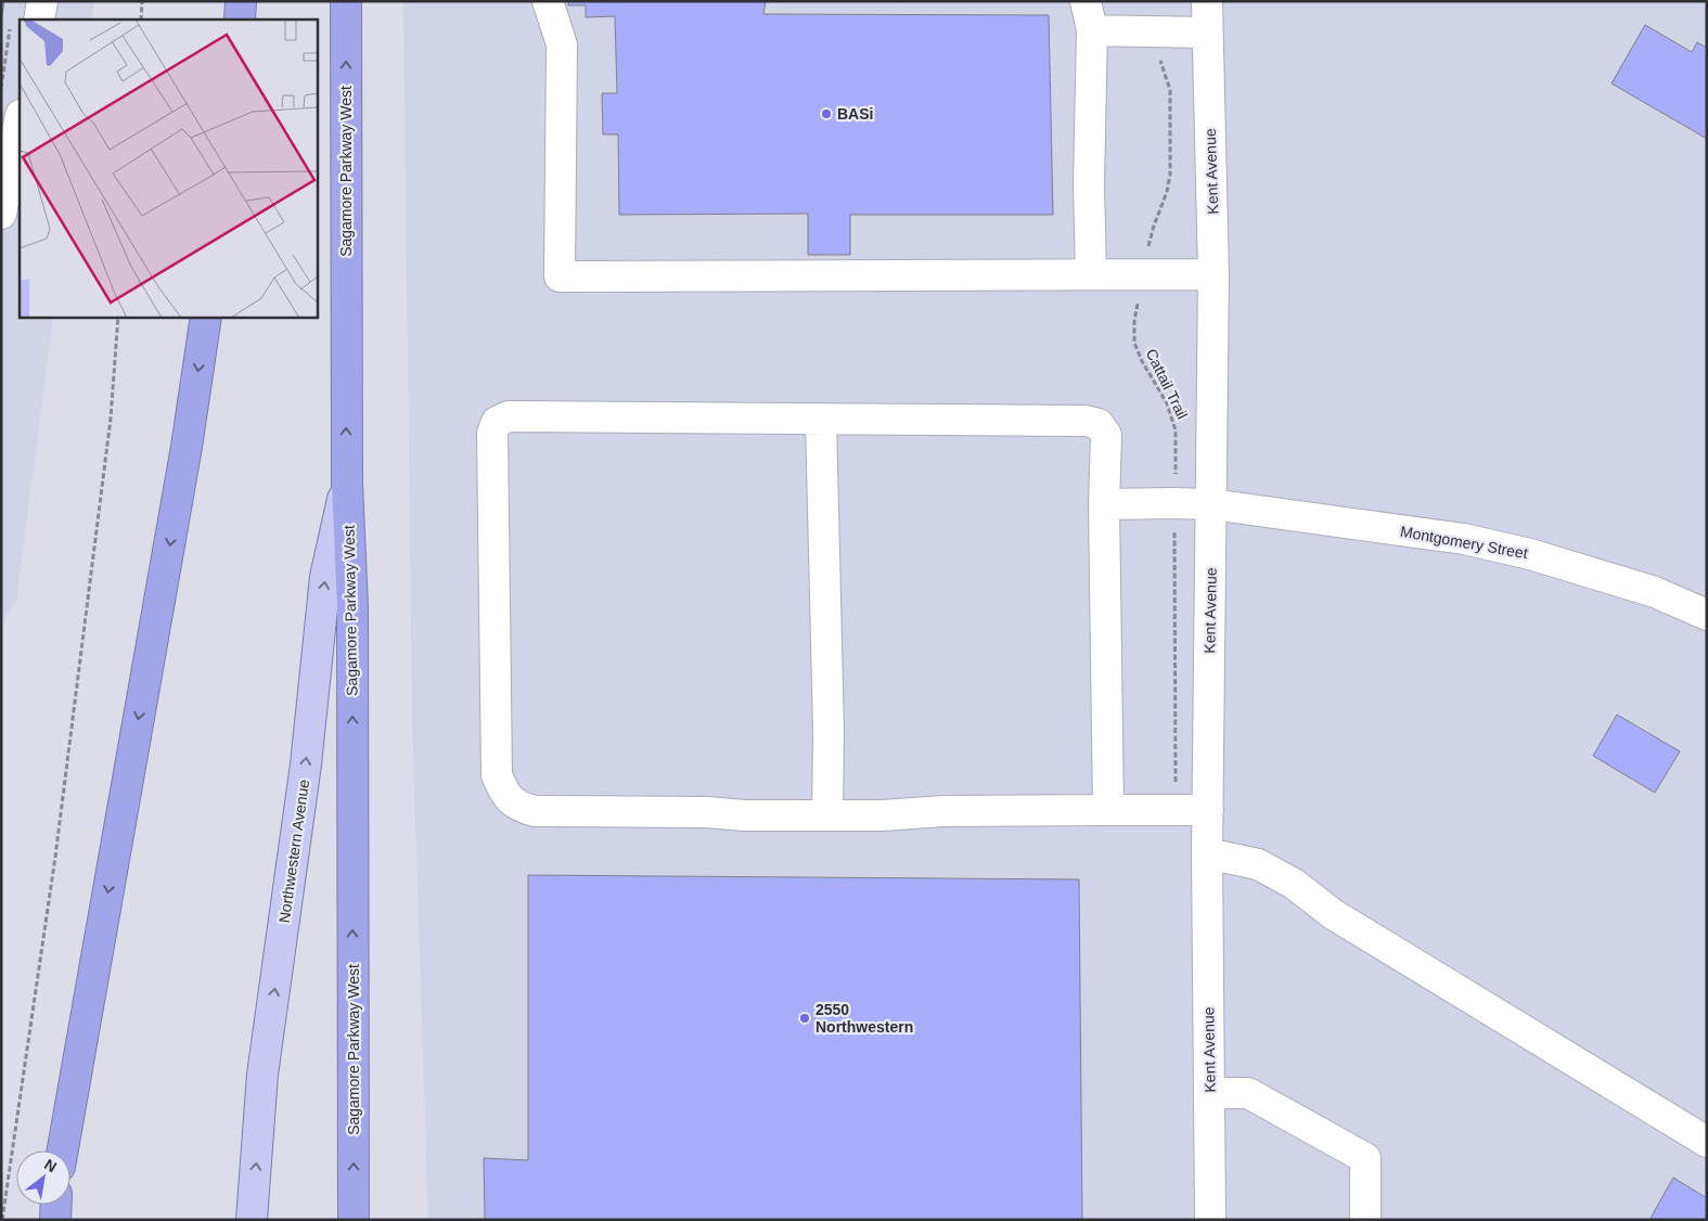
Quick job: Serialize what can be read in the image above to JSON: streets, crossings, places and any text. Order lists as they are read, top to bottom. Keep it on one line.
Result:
{"streets":{"highway":["Sagamore Parkway West"],"main road":["Northwestern Avenue"],"street":["Kent Avenue","Montgomery Street"],"path":["Cattail Trail"]},"crossings":[["Sagamore Parkway West","Northwestern Avenue"],["Kent Avenue","Montgomery Street"],["Cattail Trail","Montgomery Street"]],"one_way":["Northwestern Avenue"],"places":["BASi","2550 Northwestern"],"north":"top right"}
